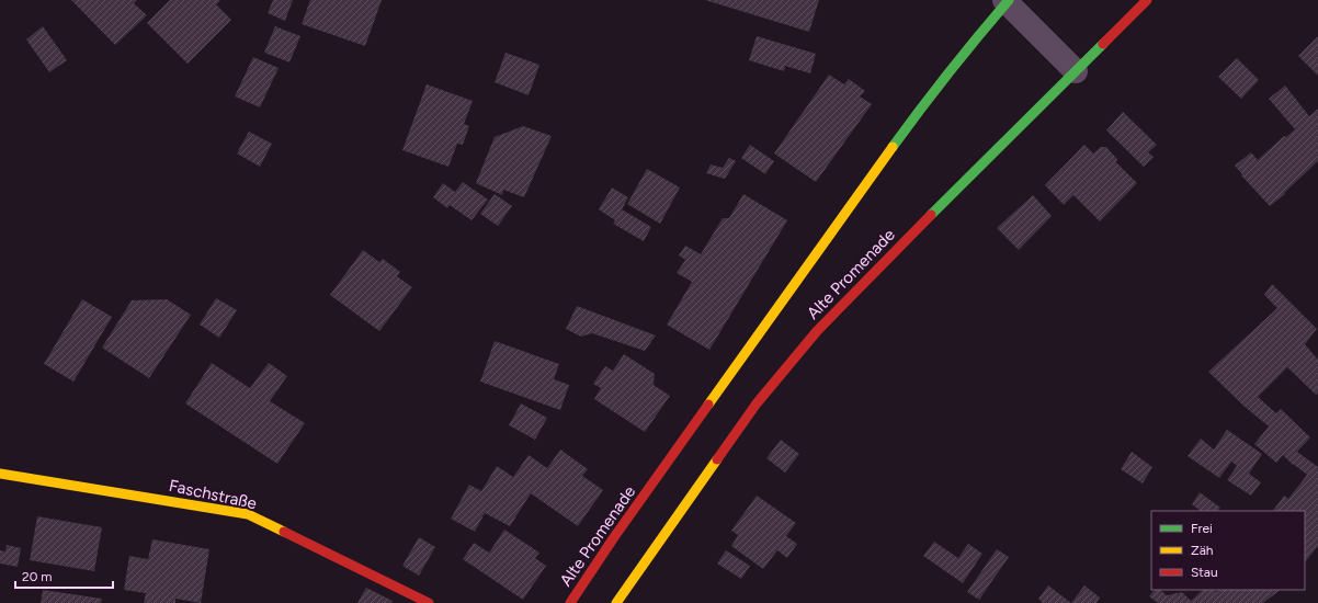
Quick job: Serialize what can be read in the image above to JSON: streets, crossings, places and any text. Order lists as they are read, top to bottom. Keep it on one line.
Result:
{"streets":{"street":["Alte Promenade","Faschstraße"]},"legend":["Frei","Zäh","Stau"],"scale_bar":"20 m"}
